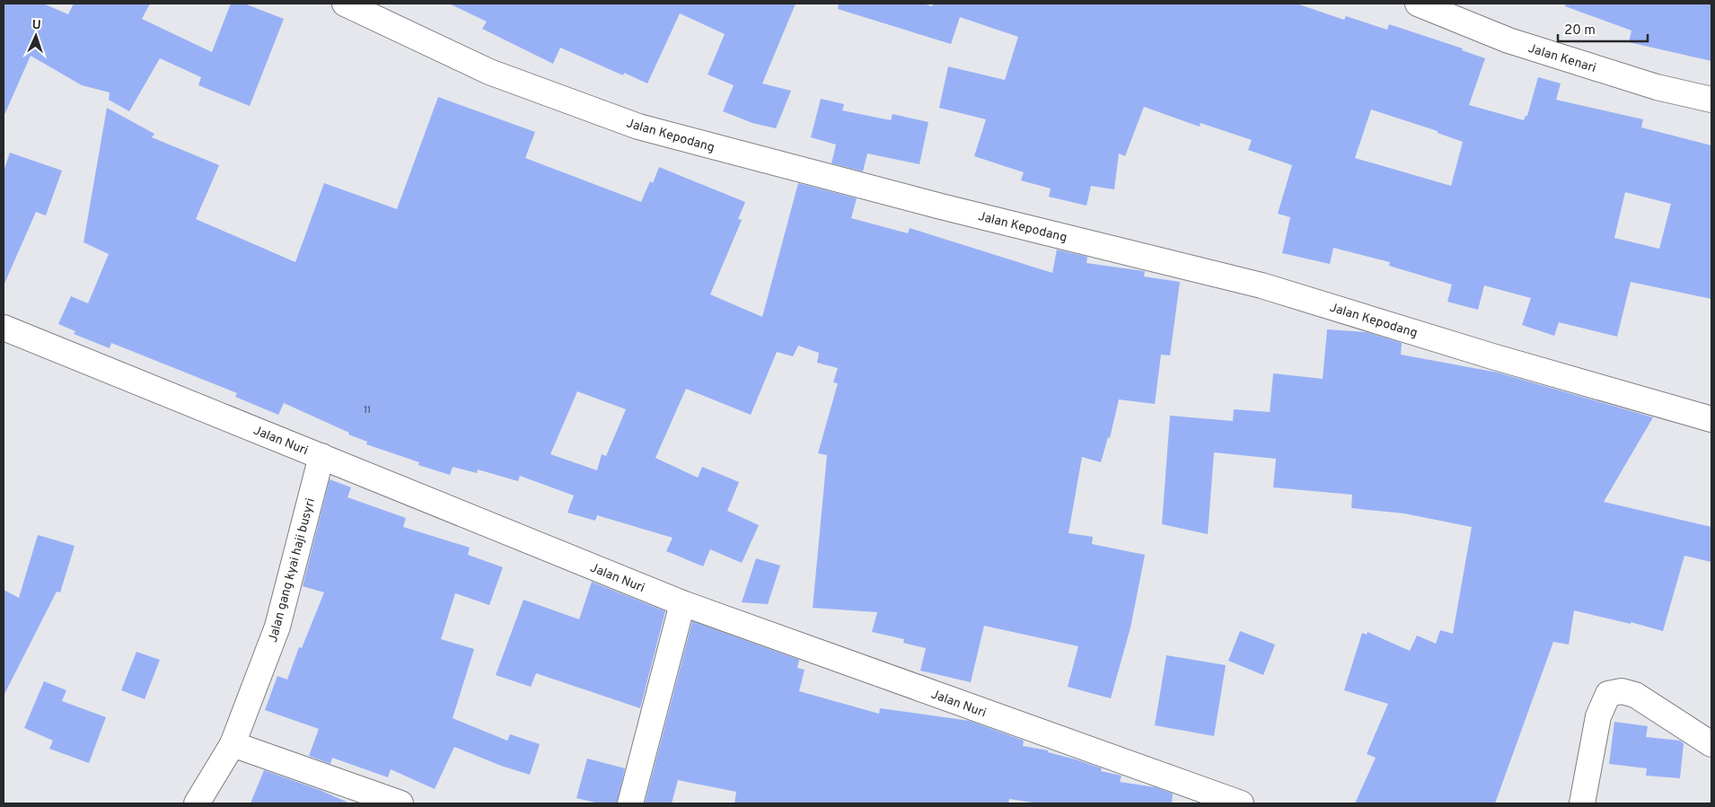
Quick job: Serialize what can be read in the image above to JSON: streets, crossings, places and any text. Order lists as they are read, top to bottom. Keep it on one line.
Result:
{"streets":{"street":["Jalan Kenari","Jalan Kepodang","Jalan Nuri","Jalan gang kyai haji busyri"]},"crossings":[["Jalan Nuri","Jalan gang kyai haji busyri"]],"house_numbers":["11"],"scale_bar":"20 m","north":"top"}
